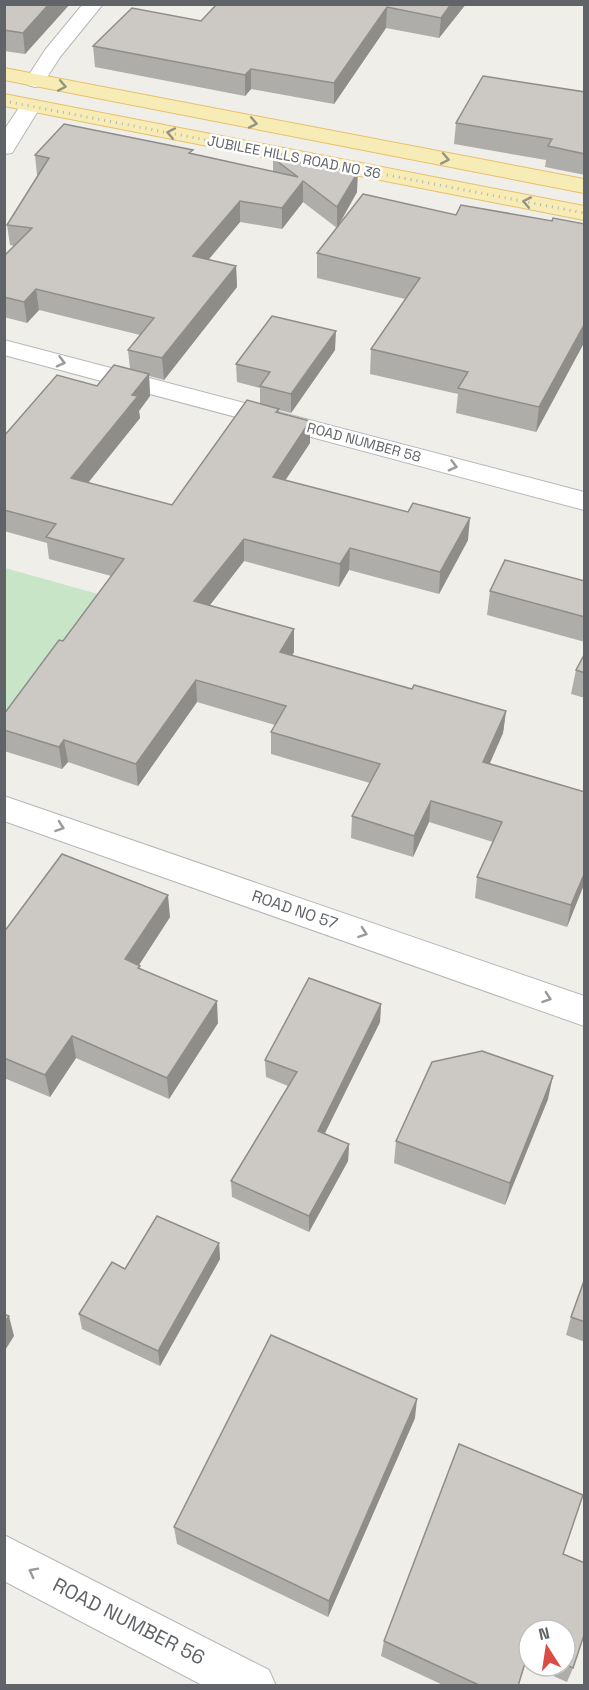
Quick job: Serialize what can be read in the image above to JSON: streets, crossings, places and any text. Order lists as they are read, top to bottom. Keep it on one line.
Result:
{"streets":{"main road":["JUBILEE HILLS ROAD NO 36"],"street":["ROAD NUMBER 58","ROAD NO 57","ROAD NUMBER 56"]},"one_way":["ROAD NUMBER 58","ROAD NO 57","ROAD NUMBER 56"],"north":"top"}
